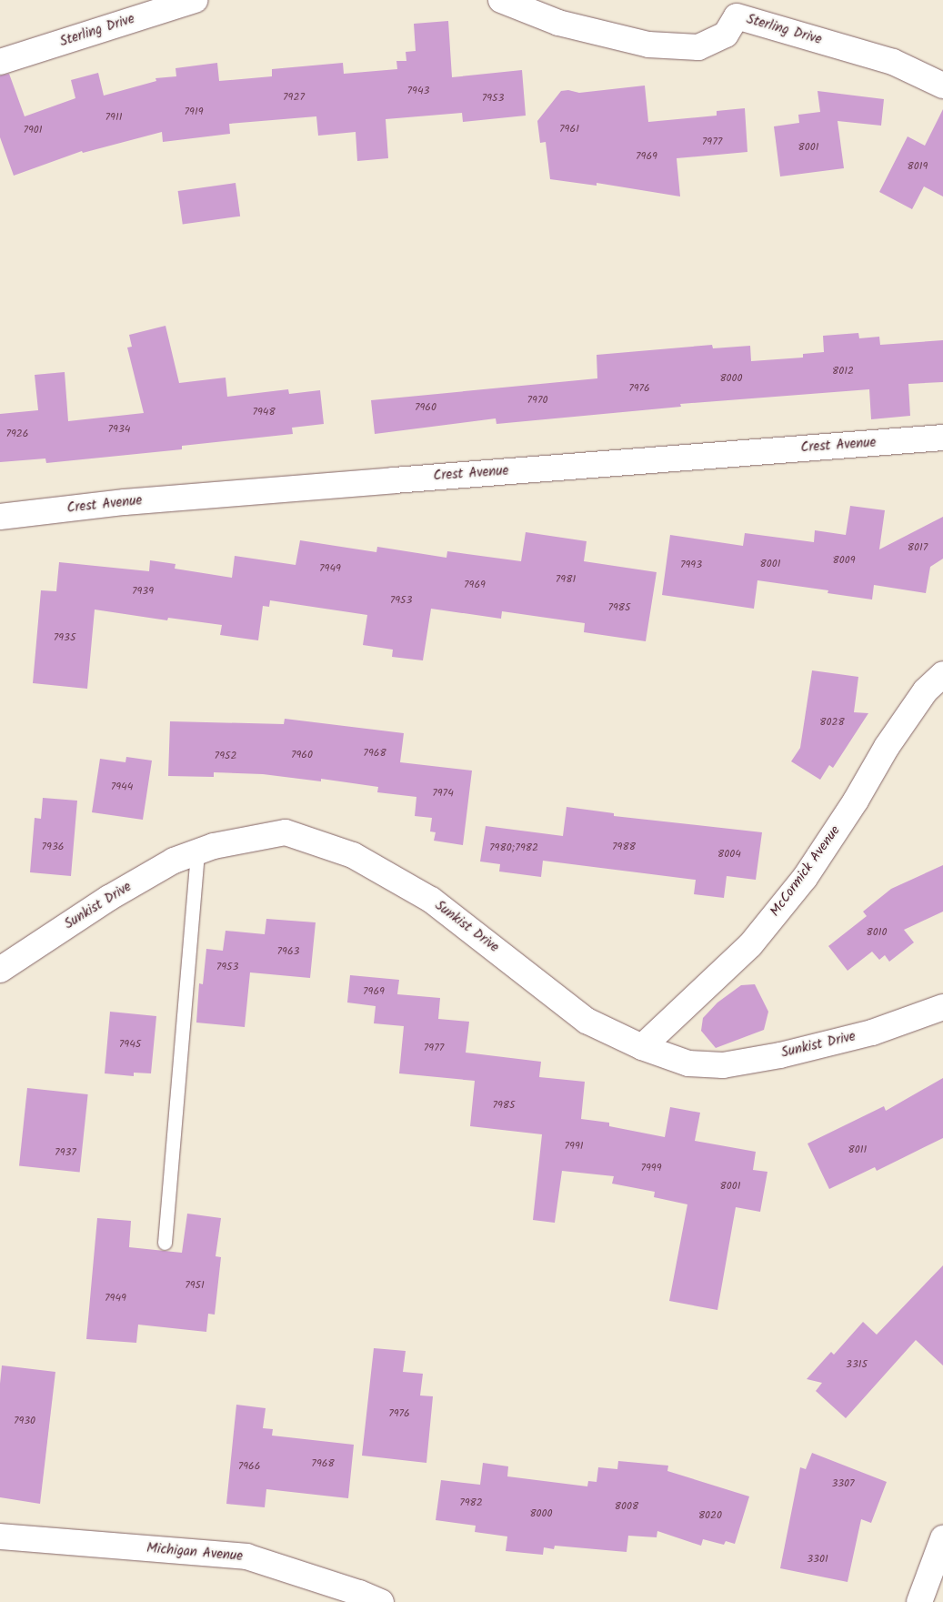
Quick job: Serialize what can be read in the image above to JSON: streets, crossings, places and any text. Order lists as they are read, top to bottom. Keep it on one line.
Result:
{"streets":{"street":["Sterling Drive","Crest Avenue","McCormick Avenue","Sunkist Drive","Michigan Avenue"]},"crossings":[["McCormick Avenue","Sunkist Drive"]],"house_numbers":["7943","7927","7953","7919","7911","7961","7901","7977","8001","7969","8019","8012","8000","7976","7970","7960","7948","7934","7926","8017","8009","8001","7993","7949","7981","7969","7939","7953","7985","7935","8028","7968","7960","7952","7944","7974","7936","7988","7980;7982","8004","8010","7963","7953","7969","7945","7977","7985","7991","8011","7937","7999","8001","7951","7949","3315","7976","7930","7968","7966","3307","7982","8008","8000","8020","3301"]}
